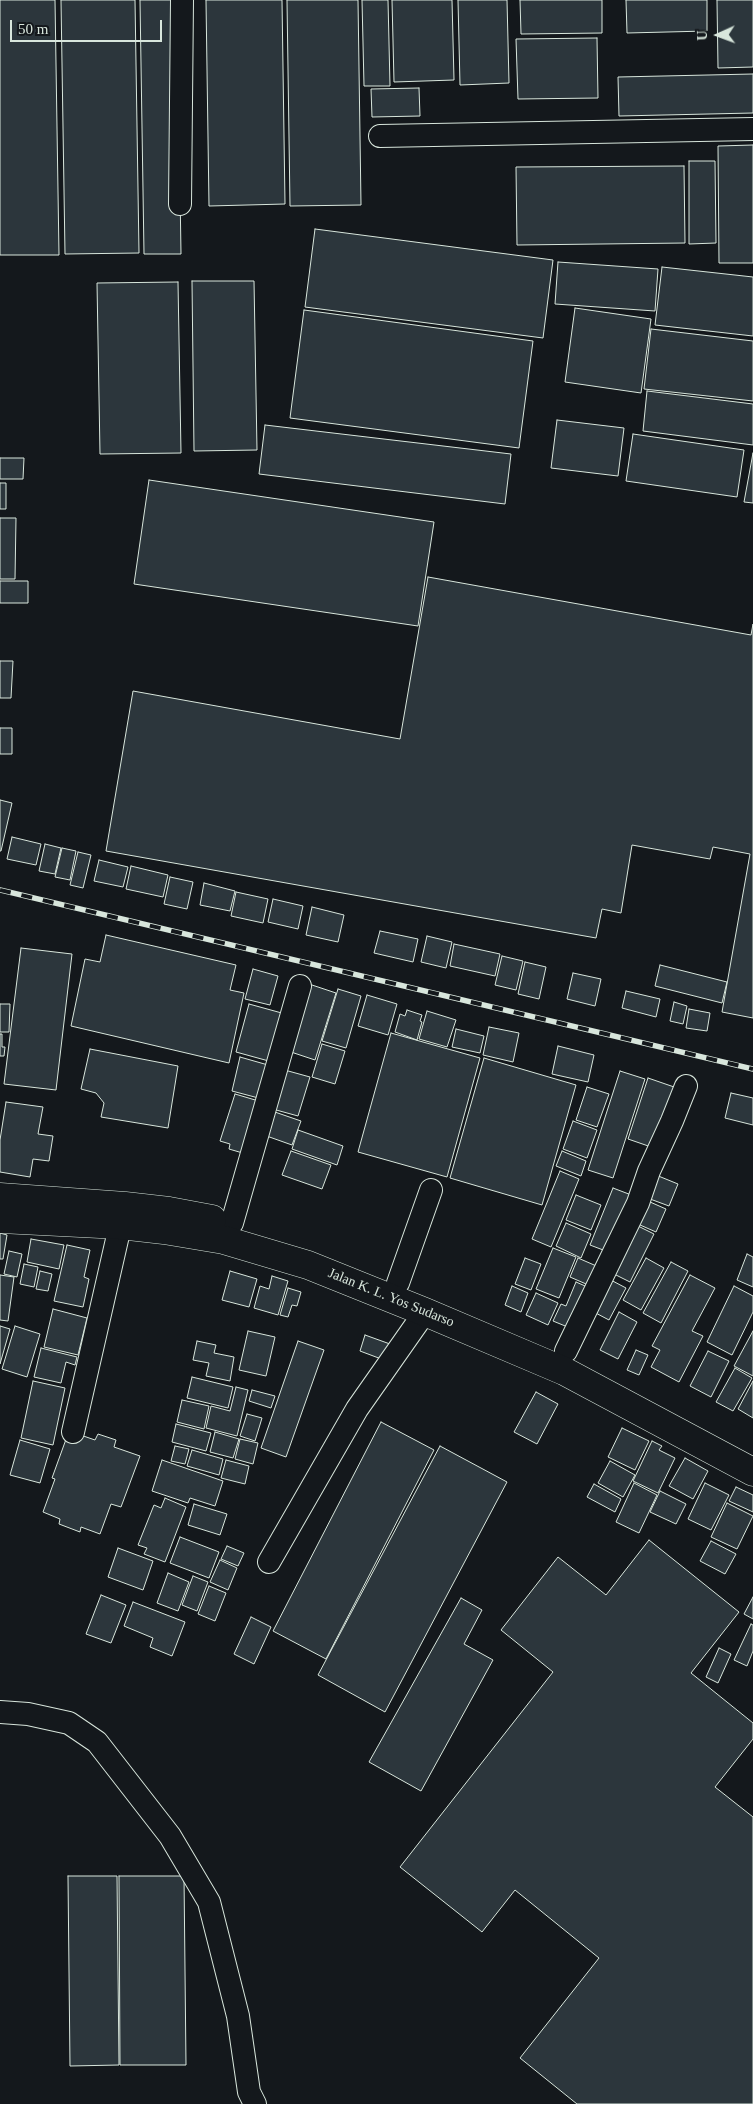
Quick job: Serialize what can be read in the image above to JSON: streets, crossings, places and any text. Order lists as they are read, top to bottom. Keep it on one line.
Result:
{"streets":{"highway":["Jalan K. L. Yos Sudarso"]},"scale_bar":"50 m","north":"left"}
